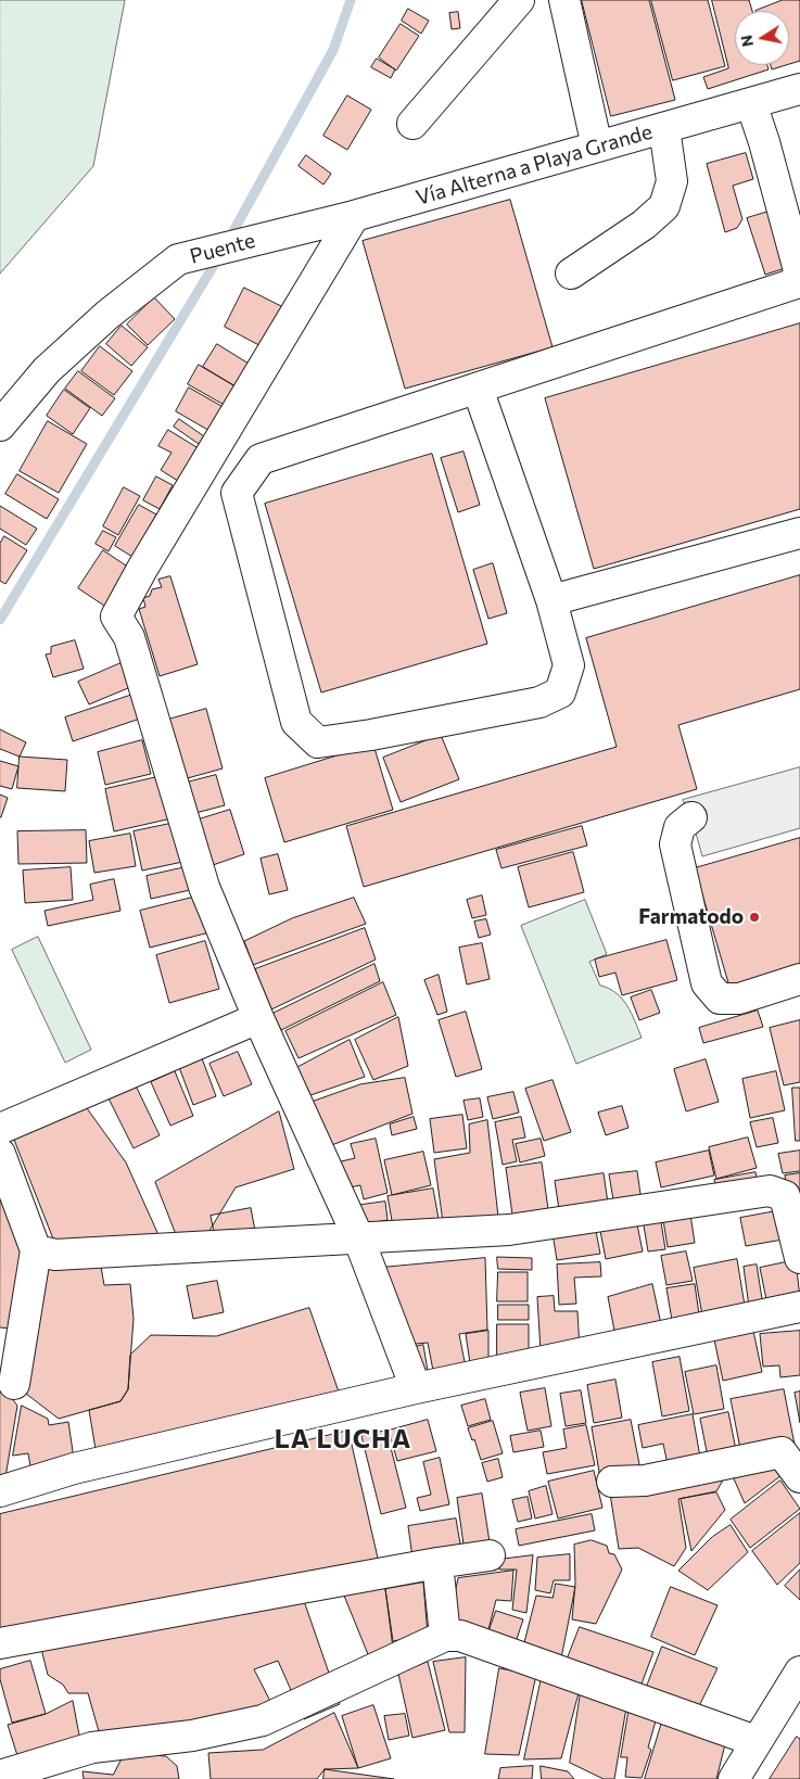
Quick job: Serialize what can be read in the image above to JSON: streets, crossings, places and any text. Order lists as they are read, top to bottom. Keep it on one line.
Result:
{"streets":{"street":["Vía Alterna a Playa Grande","Puente"]},"crossings":[["Vía Alterna a Playa Grande","Puente"]],"districts":["LA LUCHA"],"places":["Farmatodo"],"north":"left"}
